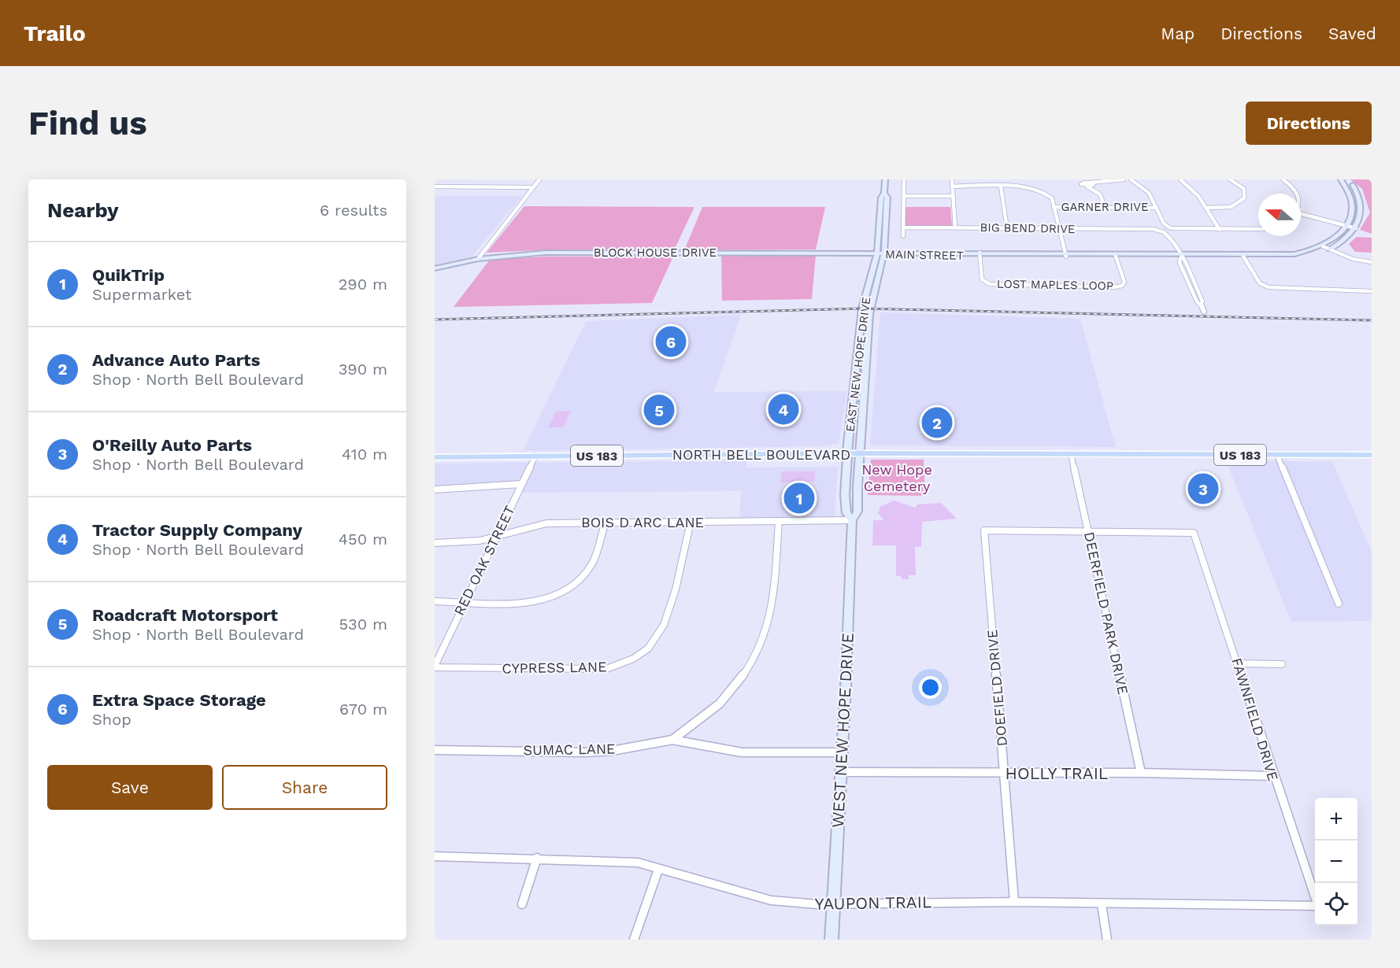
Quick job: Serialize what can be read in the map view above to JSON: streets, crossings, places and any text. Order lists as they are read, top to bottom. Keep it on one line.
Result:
{"streets":{"main road":["NORTH BELL BOULEVARD","US 183"],"street":["GARNER DRIVE","BIG BEND DRIVE","BLOCK HOUSE DRIVE","MAIN STREET","LOST MAPLES LOOP","EAST NEW HOPE DRIVE","BOIS D ARC LANE","RED OAK STREET","DEERFIELD PARK DRIVE","CYPRESS LANE","DOEFIELD DRIVE","FAWNFIELD DRIVE","WEST NEW HOPE DRIVE","SUMAC LANE","HOLLY TRAIL","YAUPON TRAIL"]},"crossings":[["BLOCK HOUSE DRIVE","MAIN STREET"],["BLOCK HOUSE DRIVE","EAST NEW HOPE DRIVE"],["MAIN STREET","LOST MAPLES LOOP"],["MAIN STREET","EAST NEW HOPE DRIVE"],["EAST NEW HOPE DRIVE","NORTH BELL BOULEVARD"],["EAST NEW HOPE DRIVE","WEST NEW HOPE DRIVE"],["NORTH BELL BOULEVARD","RED OAK STREET"],["NORTH BELL BOULEVARD","DEERFIELD PARK DRIVE"],["NORTH BELL BOULEVARD","WEST NEW HOPE DRIVE"],["BOIS D ARC LANE","RED OAK STREET"],["BOIS D ARC LANE","CYPRESS LANE"],["BOIS D ARC LANE","WEST NEW HOPE DRIVE"],["BOIS D ARC LANE","SUMAC LANE"],["RED OAK STREET","CYPRESS LANE"],["DEERFIELD PARK DRIVE","DOEFIELD DRIVE"],["DEERFIELD PARK DRIVE","FAWNFIELD DRIVE"],["DEERFIELD PARK DRIVE","HOLLY TRAIL"],["DOEFIELD DRIVE","FAWNFIELD DRIVE"],["DOEFIELD DRIVE","HOLLY TRAIL"],["DOEFIELD DRIVE","YAUPON TRAIL"],["FAWNFIELD DRIVE","HOLLY TRAIL"],["WEST NEW HOPE DRIVE","HOLLY TRAIL"],["WEST NEW HOPE DRIVE","YAUPON TRAIL"]],"parks":["New Hope Cemetery"],"north":"left","page":{"header":"Trailo","nav":["Map","Directions","Saved"],"buttons":["Directions",["Save","Share"]],"title":"Find us","heading":["Nearby","6 results"],"list":[{"mark":"1","name":"QuikTrip","note":"Supermarket","value":"290 m"},{"mark":"2","name":"Advance Auto Parts","note":"Shop · North Bell Boulevard","value":"390 m"},{"mark":"3","name":"O'Reilly Auto Parts","note":"Shop · North Bell Boulevard","value":"410 m"},{"mark":"4","name":"Tractor Supply Company","note":"Shop · North Bell Boulevard","value":"450 m"},{"mark":"5","name":"Roadcraft Motorsport","note":"Shop · North Bell Boulevard","value":"530 m"},{"mark":"6","name":"Extra Space Storage","note":"Shop","value":"670 m"}],"pins":["6","4","5","2","3","1"],"map_buttons":["+","−"]}}
